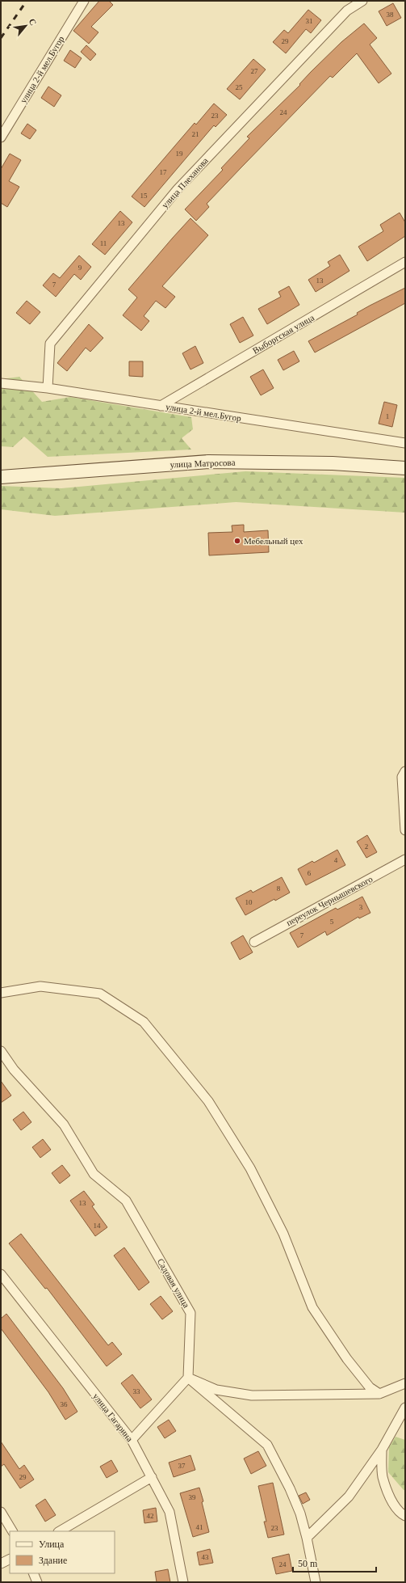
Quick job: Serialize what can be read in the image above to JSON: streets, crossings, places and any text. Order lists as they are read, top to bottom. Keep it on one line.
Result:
{"streets":{"main road":["улица Матросова"],"street":["улица 2-й мел.Бугор","улица Плеханова","Выборгская улица","переулок Чернышевского","Садовая улица","улица Гагарина"]},"crossings":[["улица 2-й мел.Бугор","улица Плеханова"],["улица 2-й мел.Бугор","Выборгская улица"]],"places":["Мебельный цех"],"house_numbers":["38","31","29","27","25","24","23","21","19","17","15","13","11","9","13","7","1","2","4","6","8","10","3","5","7","13","14","33","36","37","29","39","42","41","23","43","24"],"legend":["Улица","Здание"],"scale_bar":"50 m","north":"top right"}
